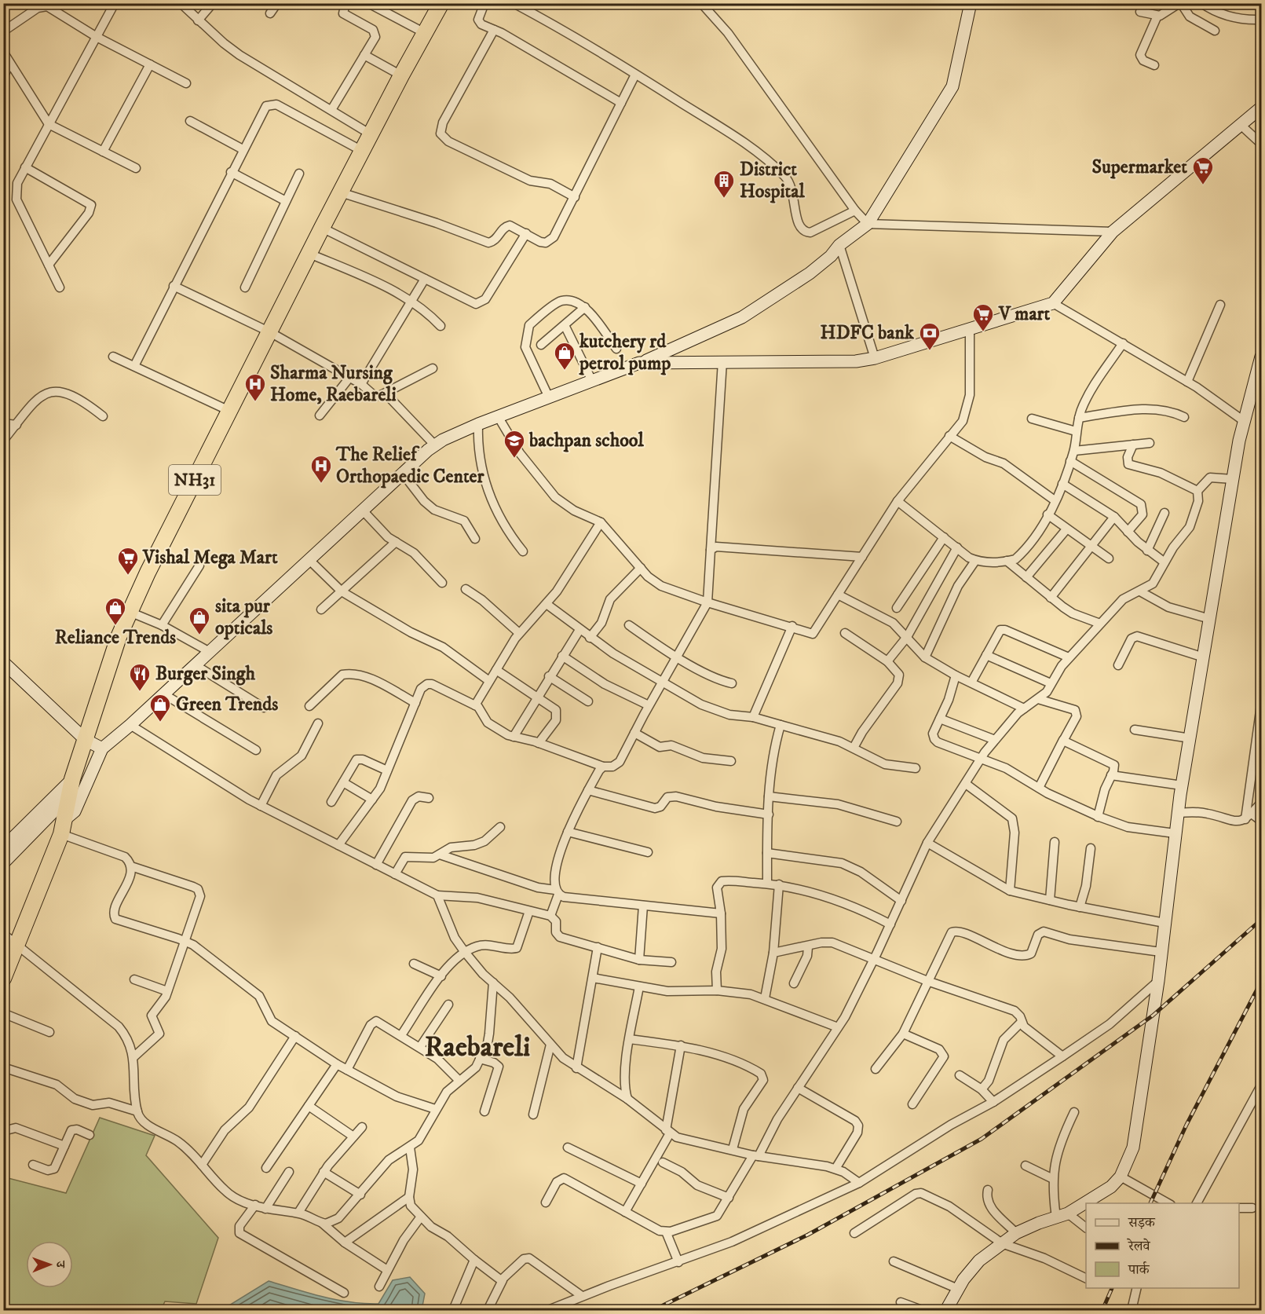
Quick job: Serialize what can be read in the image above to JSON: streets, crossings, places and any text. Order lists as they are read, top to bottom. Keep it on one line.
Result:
{"streets":{"highway":["NH31"]},"districts":["Raebareli"],"places":{"supermarket":["Supermarket","V mart","Vishal Mega Mart"],"building":["District Hospital"],"bank":["HDFC bank"],"shop":["kutchery rd petrol pump","Reliance Trends","sita pur opticals","Green Trends"],"hospital":["Sharma Nursing Home, Raebareli","The Relief Orthopaedic Center"],"school or university":["bachpan school"],"restaurant":["Burger Singh"]},"legend":["सड़क","रेलवे","पार्क"],"north":"right"}
